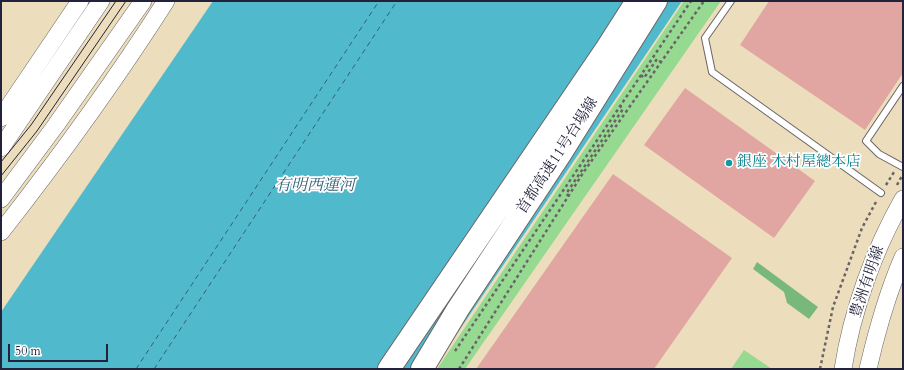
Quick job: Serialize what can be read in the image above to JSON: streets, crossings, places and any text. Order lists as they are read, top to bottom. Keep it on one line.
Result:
{"streets":{"highway":["首都高速11号台場線"],"street":["豊洲有明線"]},"water":["有明西運河"],"places":["銀座 木村屋總本店"],"scale_bar":"50 m"}
